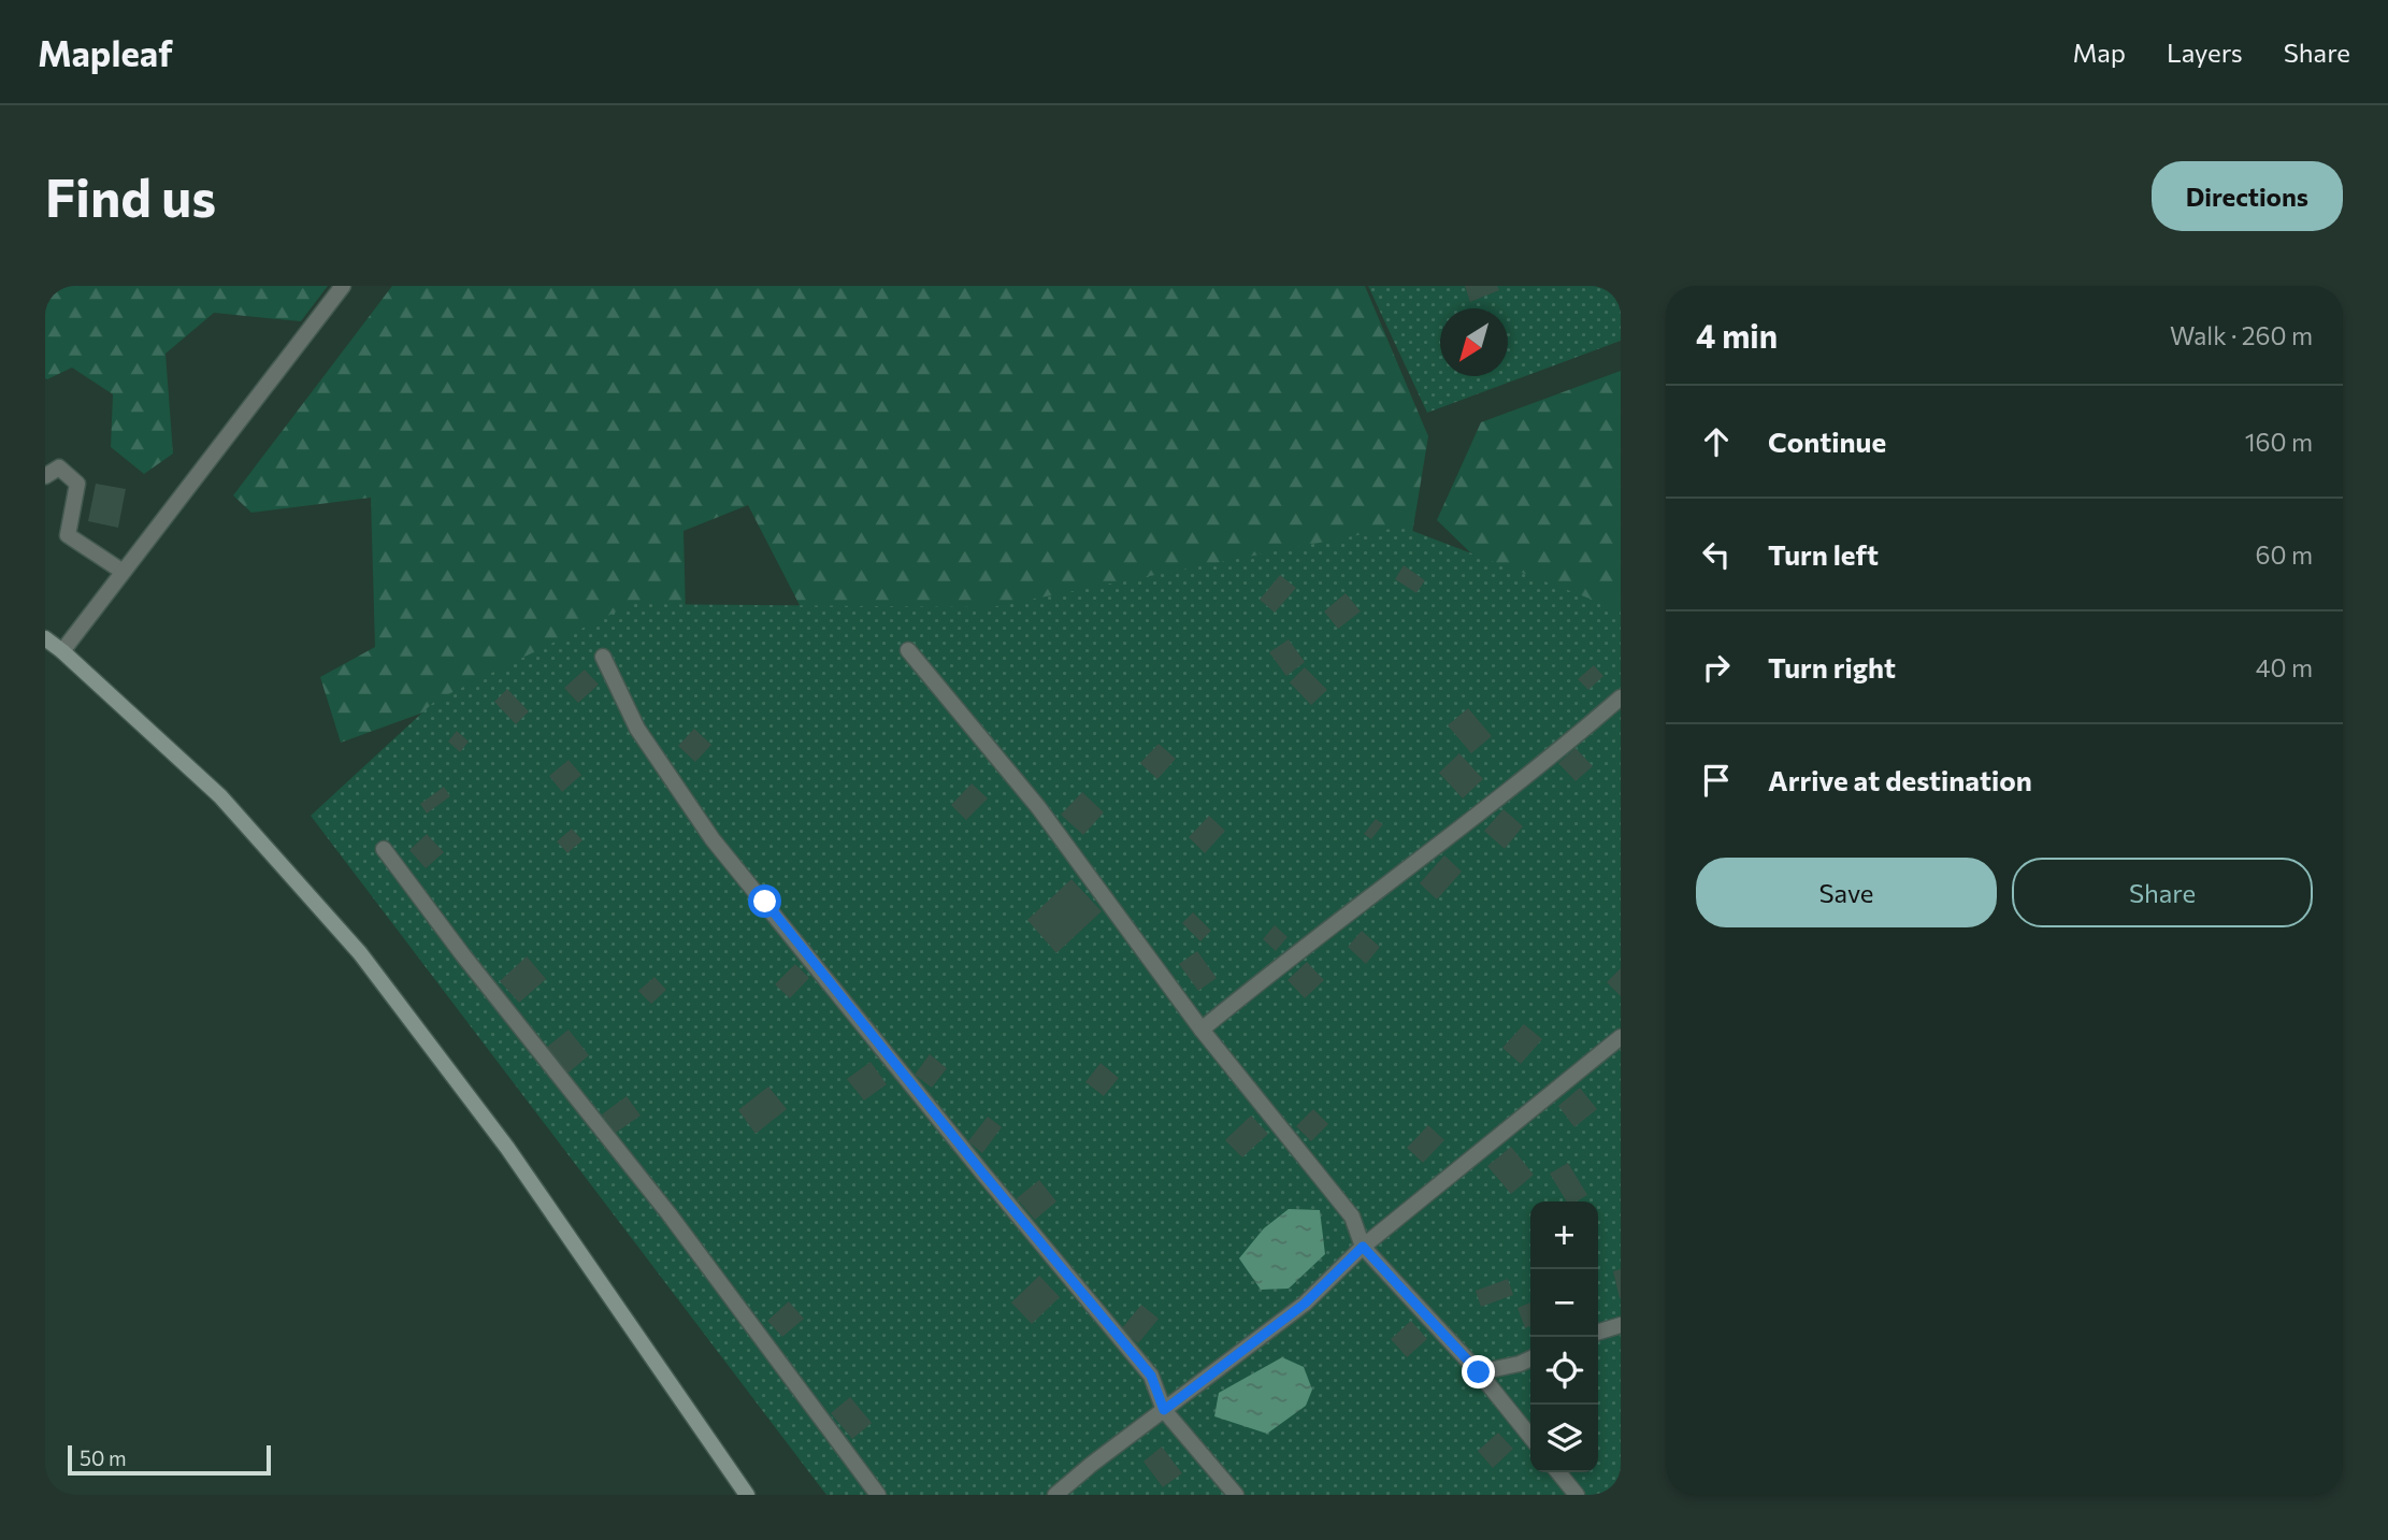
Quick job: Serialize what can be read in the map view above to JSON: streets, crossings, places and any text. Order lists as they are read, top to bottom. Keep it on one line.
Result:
{"scale_bar":"50 m","north":"bottom left","page":{"header":"Mapleaf","nav":["Map","Layers","Share"],"buttons":["Directions",["Save","Share"]],"title":"Find us","heading":["4 min","Walk · 260 m"],"list":[["Continue","160 m"],["Turn left","60 m"],["Turn right","40 m"],"Arrive at destination"],"map_buttons":["+","−"],"scale":"50 m"}}
